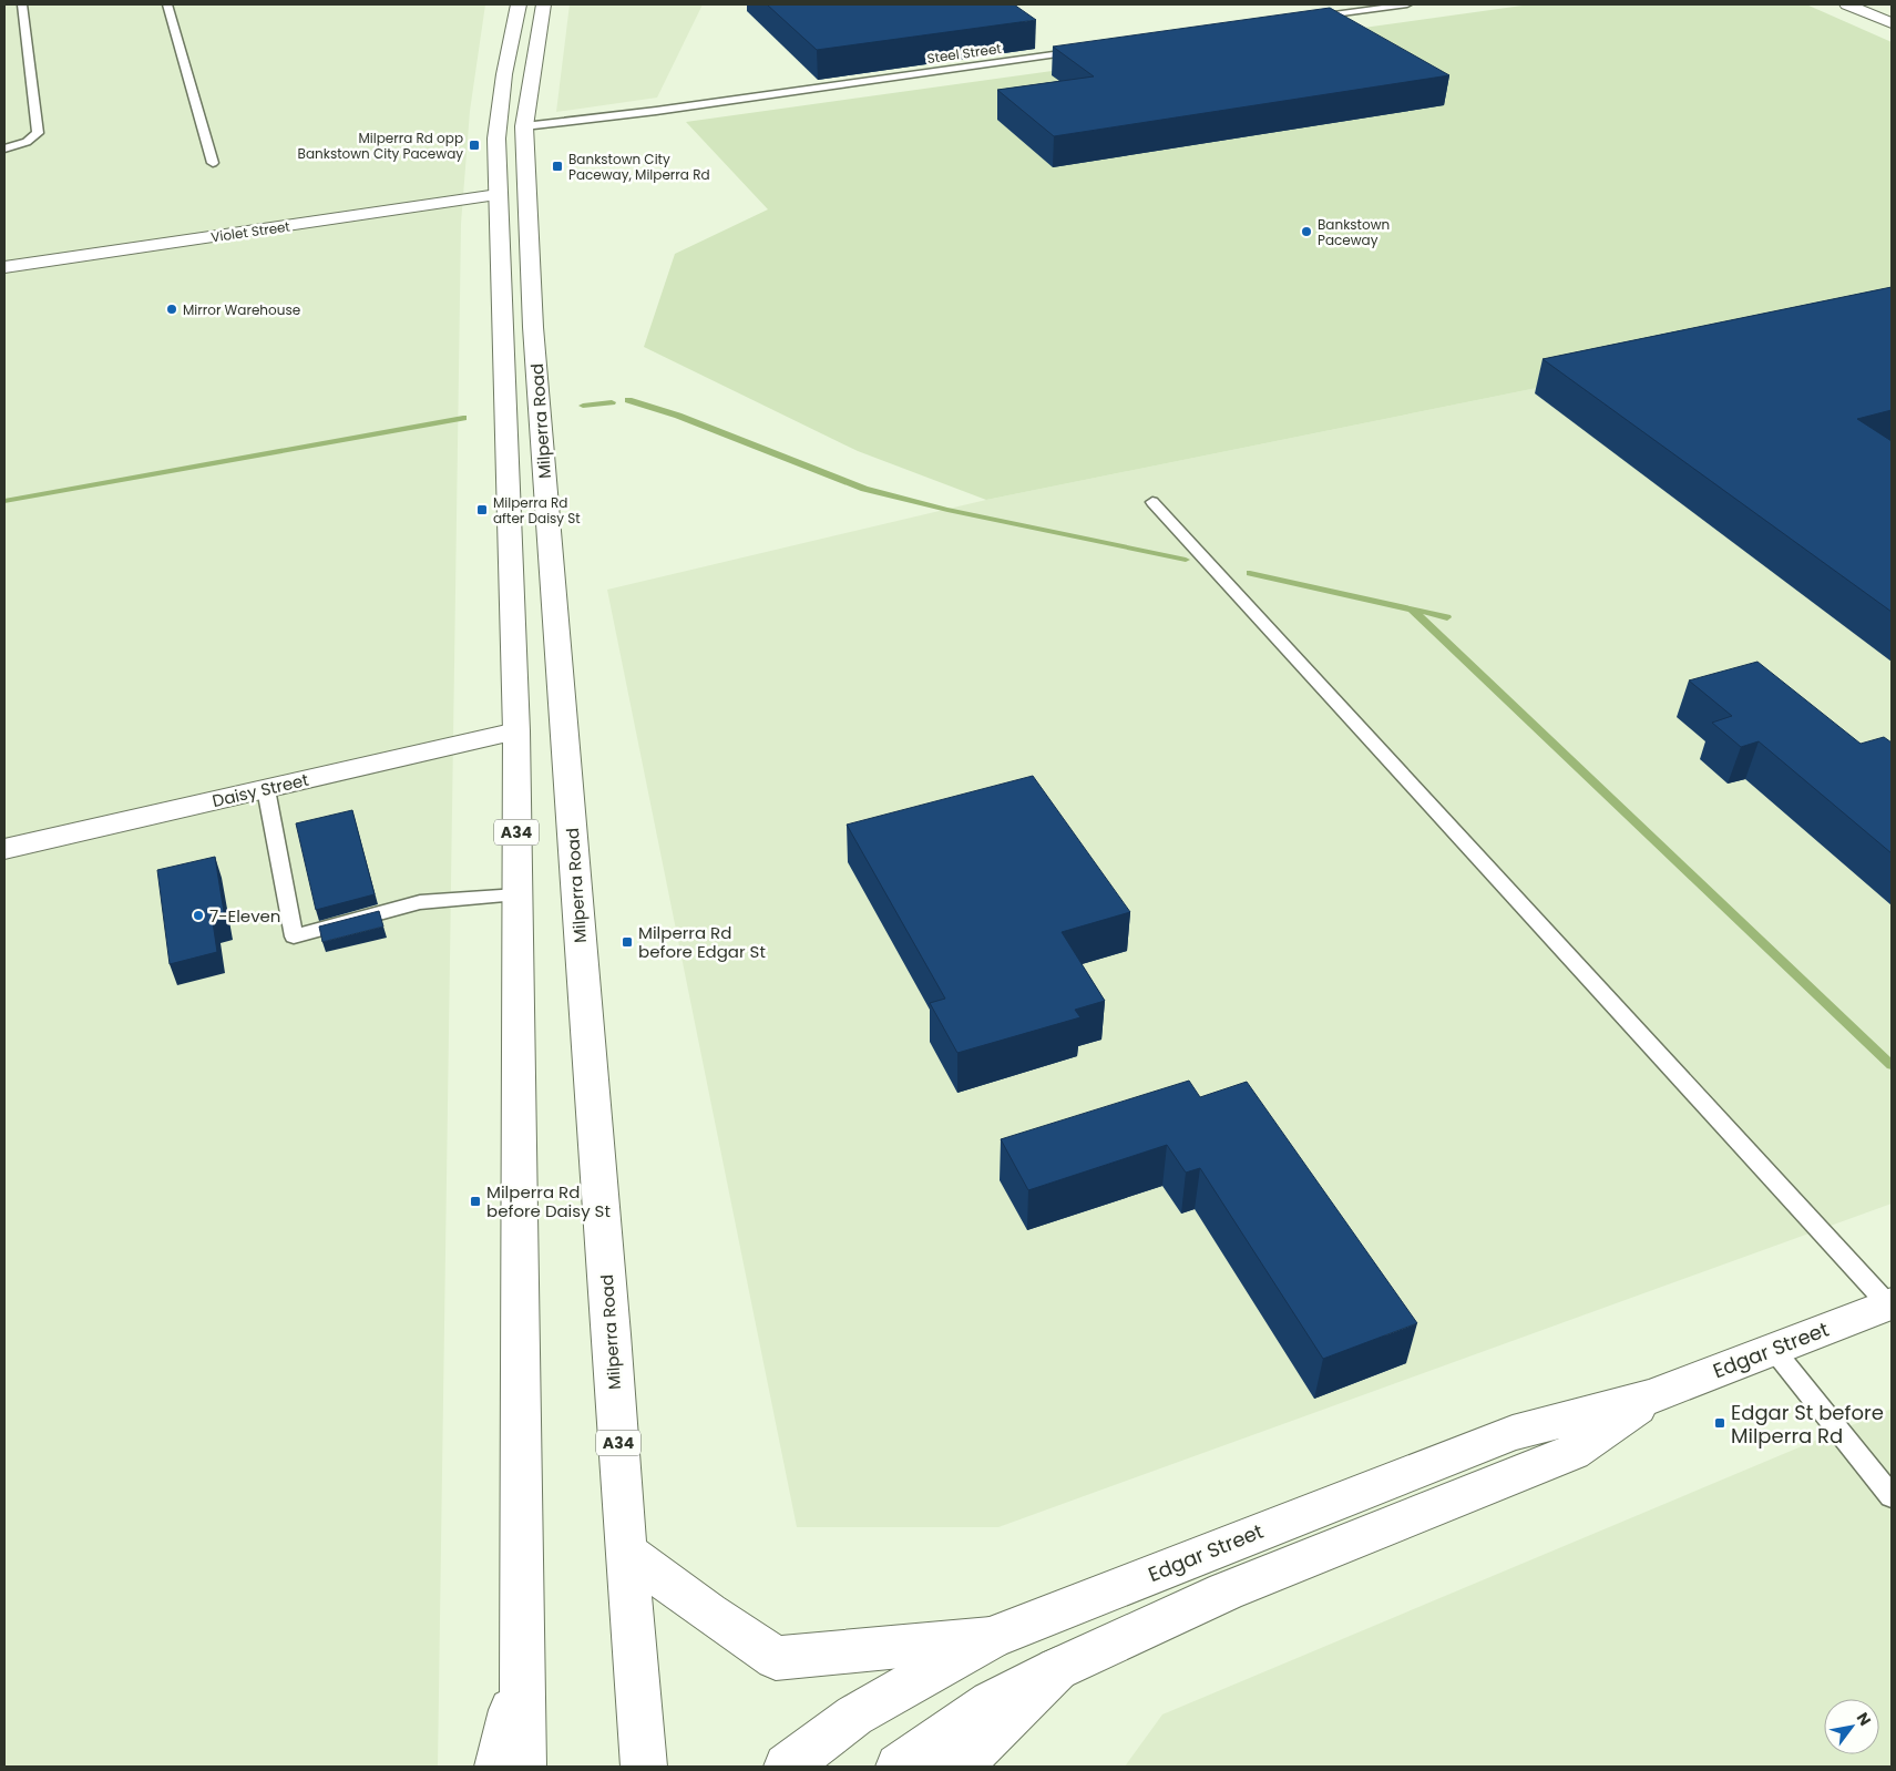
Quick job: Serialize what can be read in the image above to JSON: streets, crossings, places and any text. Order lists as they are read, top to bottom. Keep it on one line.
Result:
{"streets":{"main road":["Violet Street","Milperra Road","Daisy Street","A34","Edgar Street"],"lane":["Steel Street"]},"crossings":[["Steel Street","Milperra Road"],["Violet Street","Milperra Road"],["Milperra Road","Daisy Street"]],"places":{"transit":["Milperra Rd opp Bankstown City Paceway","Bankstown City Paceway, Milperra Rd","Milperra Rd after Daisy St","Milperra Rd before Edgar St","Milperra Rd before Daisy St","Edgar St before Milperra Rd"],"other":["Bankstown Paceway","Mirror Warehouse","7-Eleven"]},"north":"top right"}
